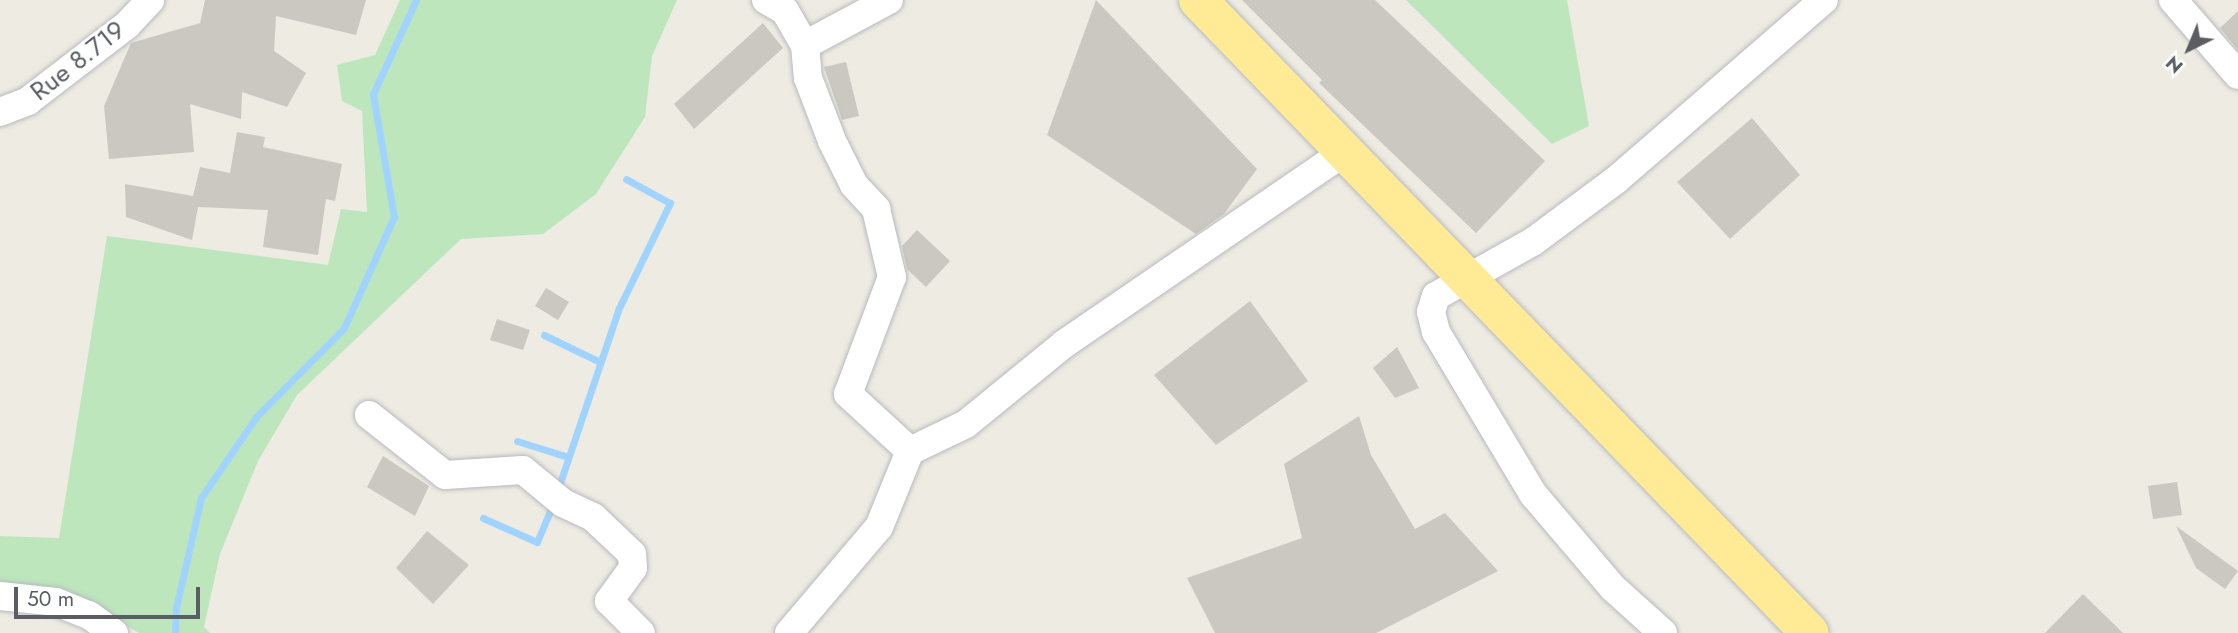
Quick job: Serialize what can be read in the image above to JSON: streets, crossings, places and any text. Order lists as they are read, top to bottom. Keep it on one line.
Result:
{"streets":{"street":["Rue 8.719"]},"scale_bar":"50 m","north":"bottom left"}
